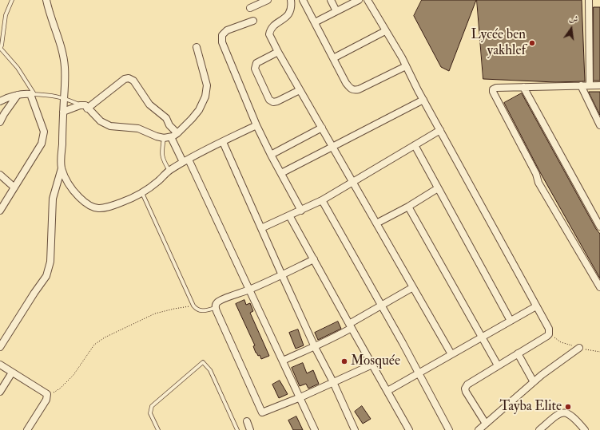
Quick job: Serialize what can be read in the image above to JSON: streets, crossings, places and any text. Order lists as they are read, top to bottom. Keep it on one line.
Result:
{"places":["Lycée ben yakhlef","Mosquée","Tayba Elite"],"north":"top"}
